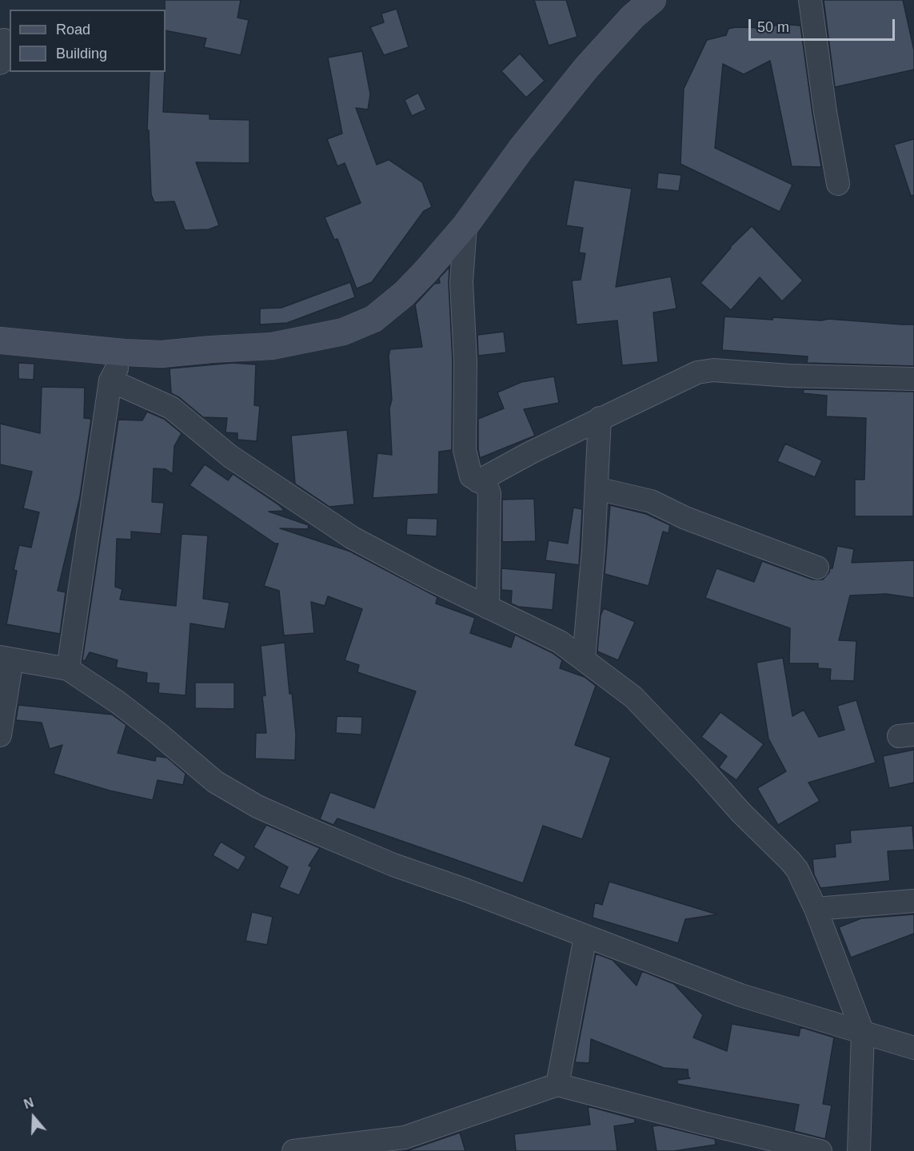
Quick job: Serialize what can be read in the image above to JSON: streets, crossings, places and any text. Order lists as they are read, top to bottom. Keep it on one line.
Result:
{"legend":["Road","Building"],"scale_bar":"50 m","north":"top"}
